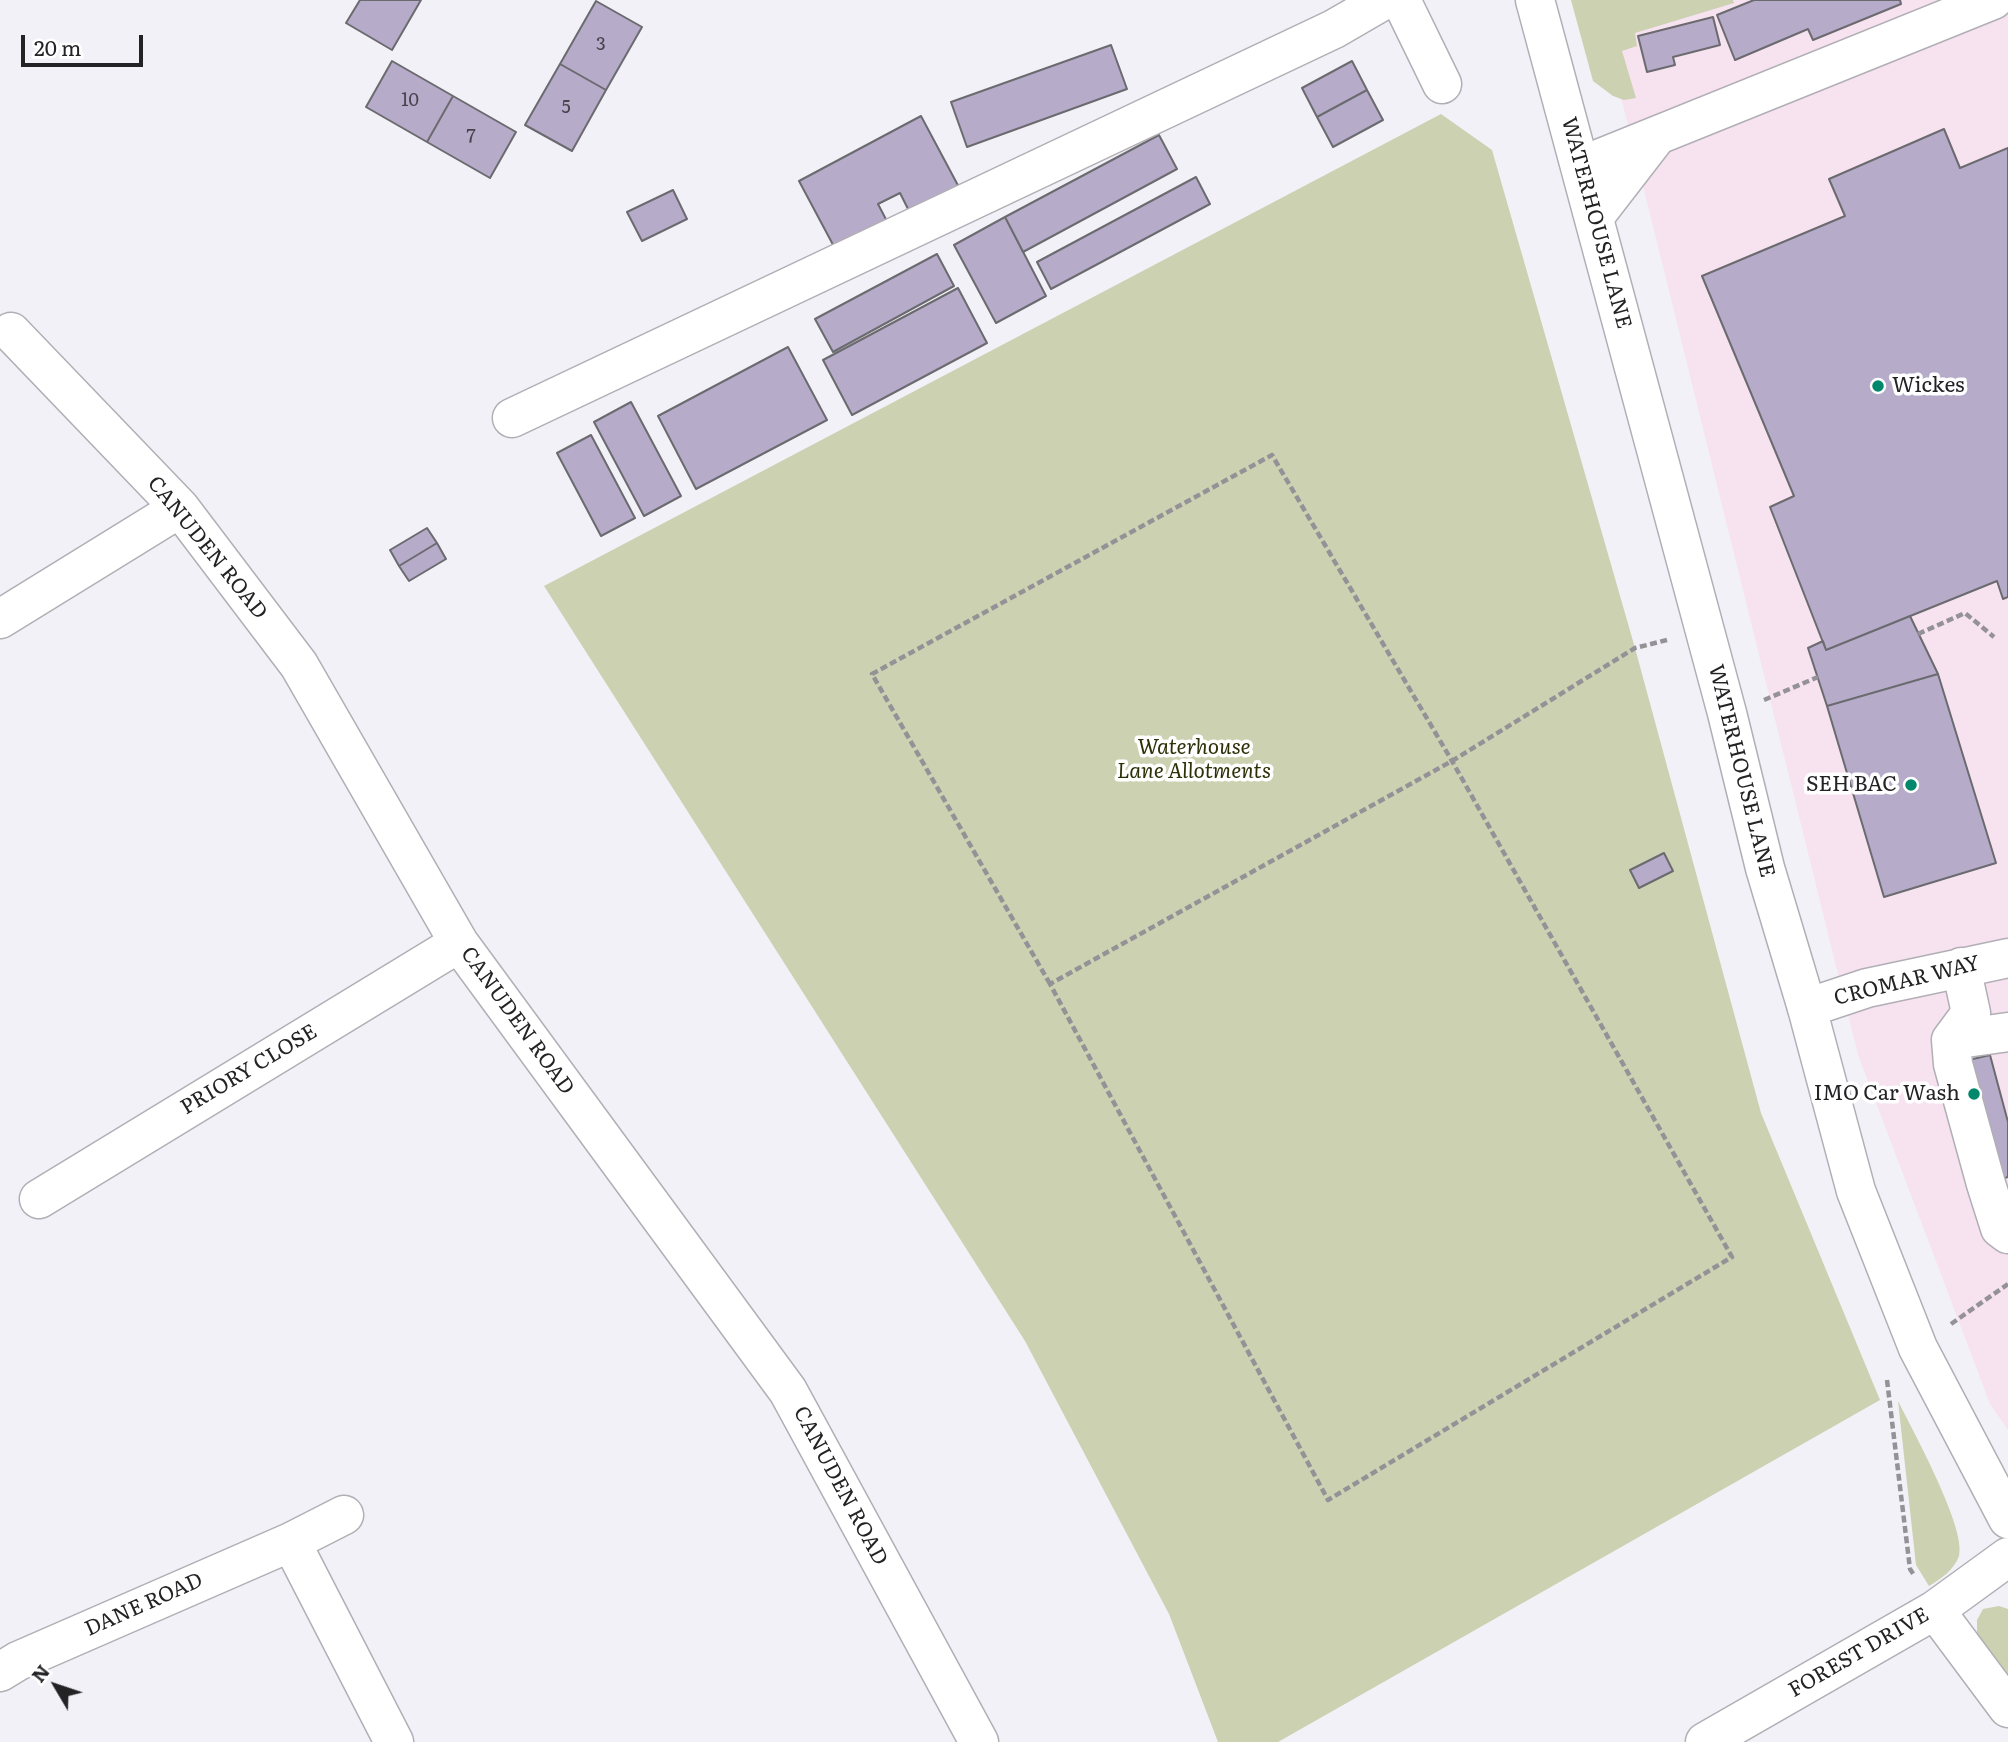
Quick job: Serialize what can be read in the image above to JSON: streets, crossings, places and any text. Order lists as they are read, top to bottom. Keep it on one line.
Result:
{"streets":{"street":["WATERHOUSE LANE","CANUDEN ROAD","CROMAR WAY","PRIORY CLOSE","DANE ROAD","FOREST DRIVE"]},"crossings":[["WATERHOUSE LANE","CROMAR WAY"],["CANUDEN ROAD","PRIORY CLOSE"]],"parks":["Waterhouse Lane Allotments"],"places":["Wickes","SEH BAC","IMO Car Wash"],"house_numbers":["3","10","5","7"],"scale_bar":"20 m","north":"top left"}
